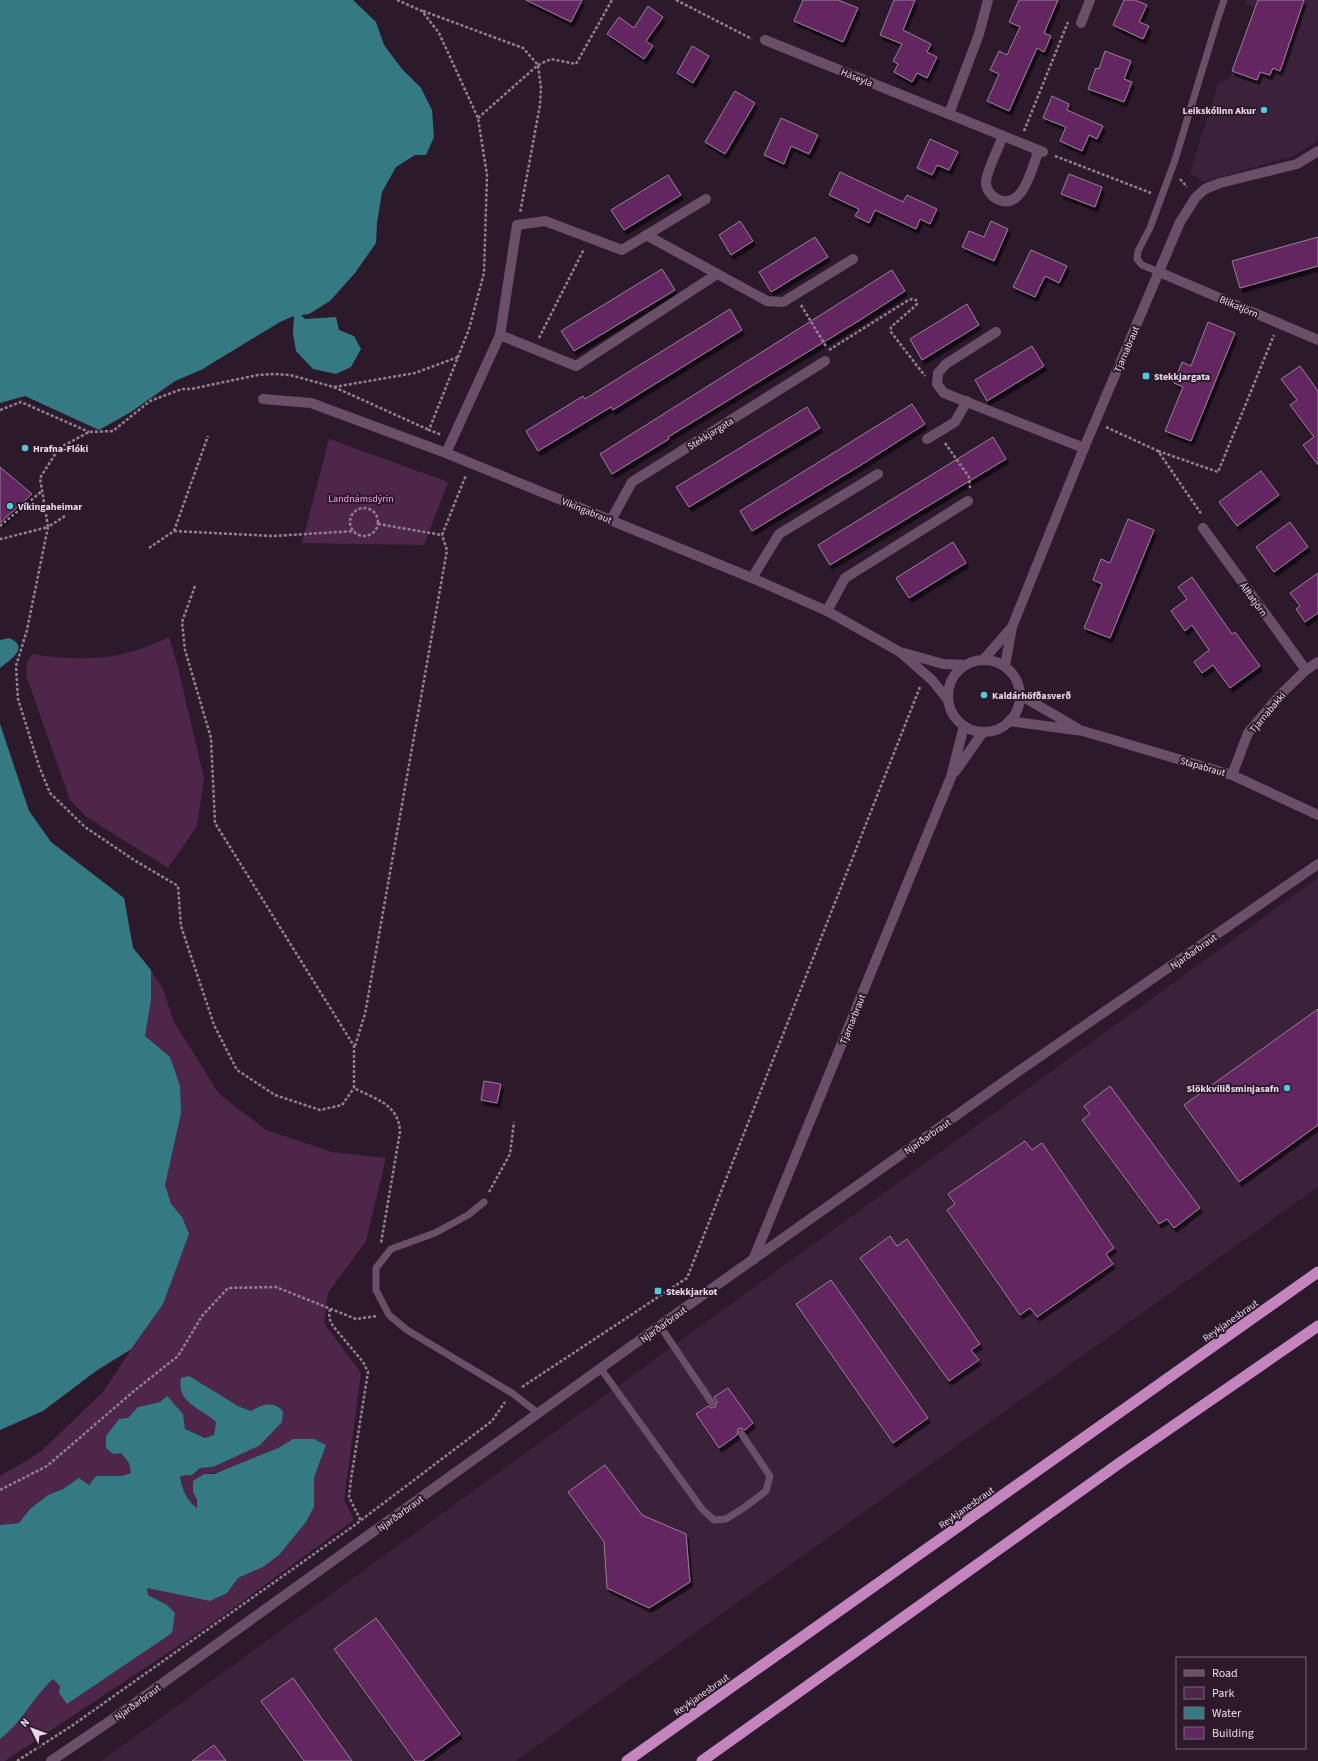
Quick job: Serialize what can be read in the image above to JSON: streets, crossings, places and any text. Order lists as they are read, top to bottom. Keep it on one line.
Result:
{"streets":{"highway":["Reykjanesbraut"],"street":["Háseyla","Blikatjörn","Tjarnabraut","Stekkjargata","Vikingabraut","Álftatjörn","Tjarnabakki","Stapabraut","Njarðarbraut","Tjarnarbraut"]},"crossings":[["Blikatjörn","Tjarnabraut"],["Tjarnabraut","Vikingabraut"],["Tjarnabraut","Stapabraut"],["Tjarnabraut","Tjarnarbraut"],["Stekkjargata","Vikingabraut"],["Vikingabraut","Stapabraut"],["Vikingabraut","Tjarnarbraut"],["Álftatjörn","Tjarnabakki"],["Tjarnabakki","Stapabraut"],["Stapabraut","Tjarnarbraut"],["Njarðarbraut","Tjarnarbraut"]],"parks":["Landnámsdýrin"],"places":{"other":["Leikskólinn Akur","Hrafna-Flóki","Víkingaheimar","Kaldárhöfðasverð","Slökkviliðsminjasafn"],"transit":["Stekkjargata","Stekkjarkot"]},"legend":["Road","Park","Water","Building"],"north":"top left"}
